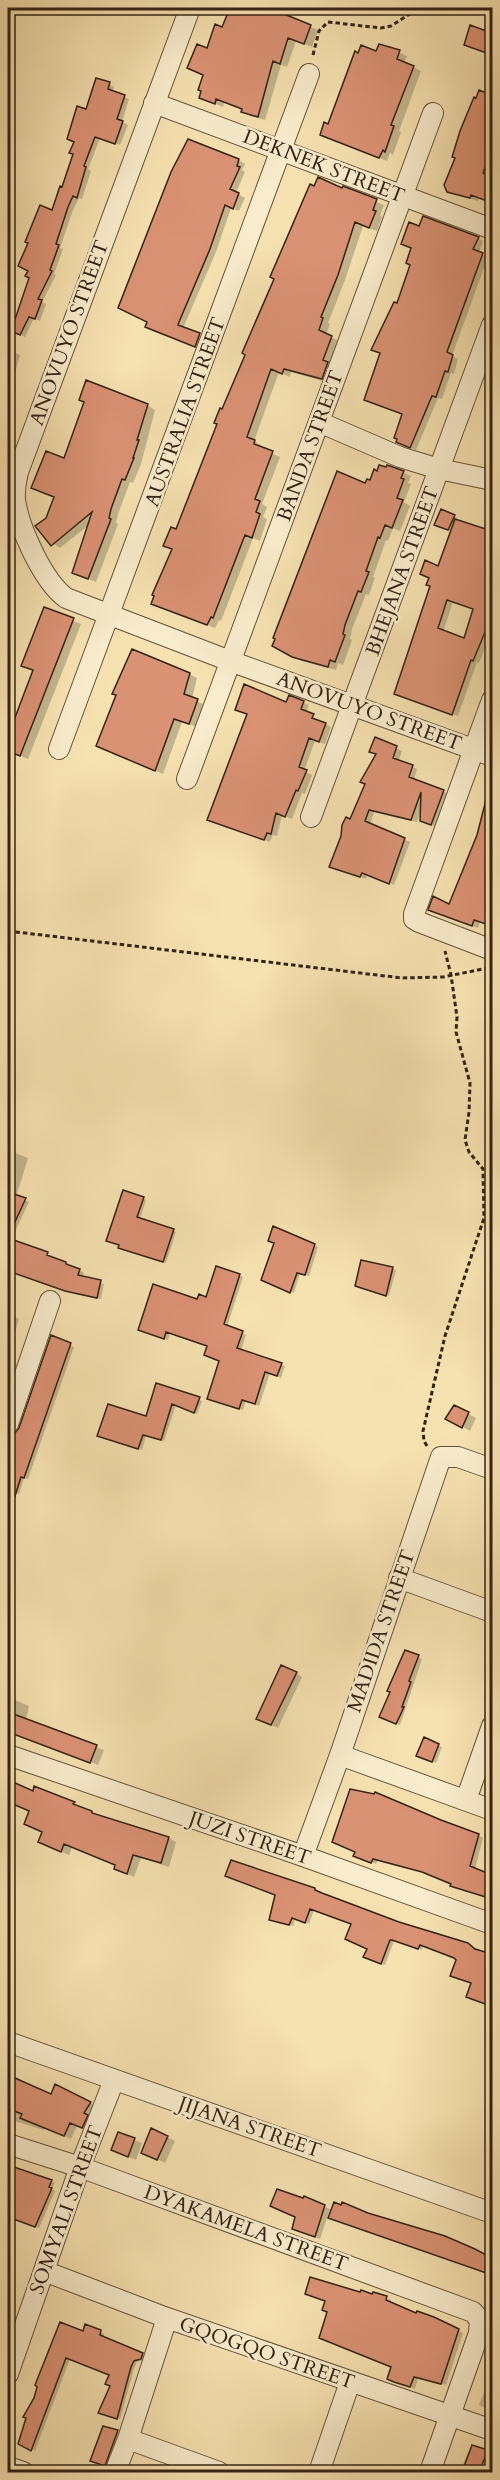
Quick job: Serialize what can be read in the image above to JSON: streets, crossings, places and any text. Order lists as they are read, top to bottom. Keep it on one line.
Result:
{"streets":{"street":["DEKNEK STREET","ANOVUYO STREET","AUSTRALIA STREET","BANDA STREET","BHEJANA STREET","MADIDA STREET","JUZI STREET","JIJANA STREET","SOMYALI STREET","DYAKAMELA STREET","GQOGQO STREET"]},"crossings":[["DEKNEK STREET","ANOVUYO STREET"],["DEKNEK STREET","AUSTRALIA STREET"],["DEKNEK STREET","BANDA STREET"],["ANOVUYO STREET","AUSTRALIA STREET"],["ANOVUYO STREET","BANDA STREET"],["ANOVUYO STREET","BHEJANA STREET"],["MADIDA STREET","JUZI STREET"],["JIJANA STREET","SOMYALI STREET"],["SOMYALI STREET","DYAKAMELA STREET"],["SOMYALI STREET","GQOGQO STREET"],["DYAKAMELA STREET","GQOGQO STREET"]]}
